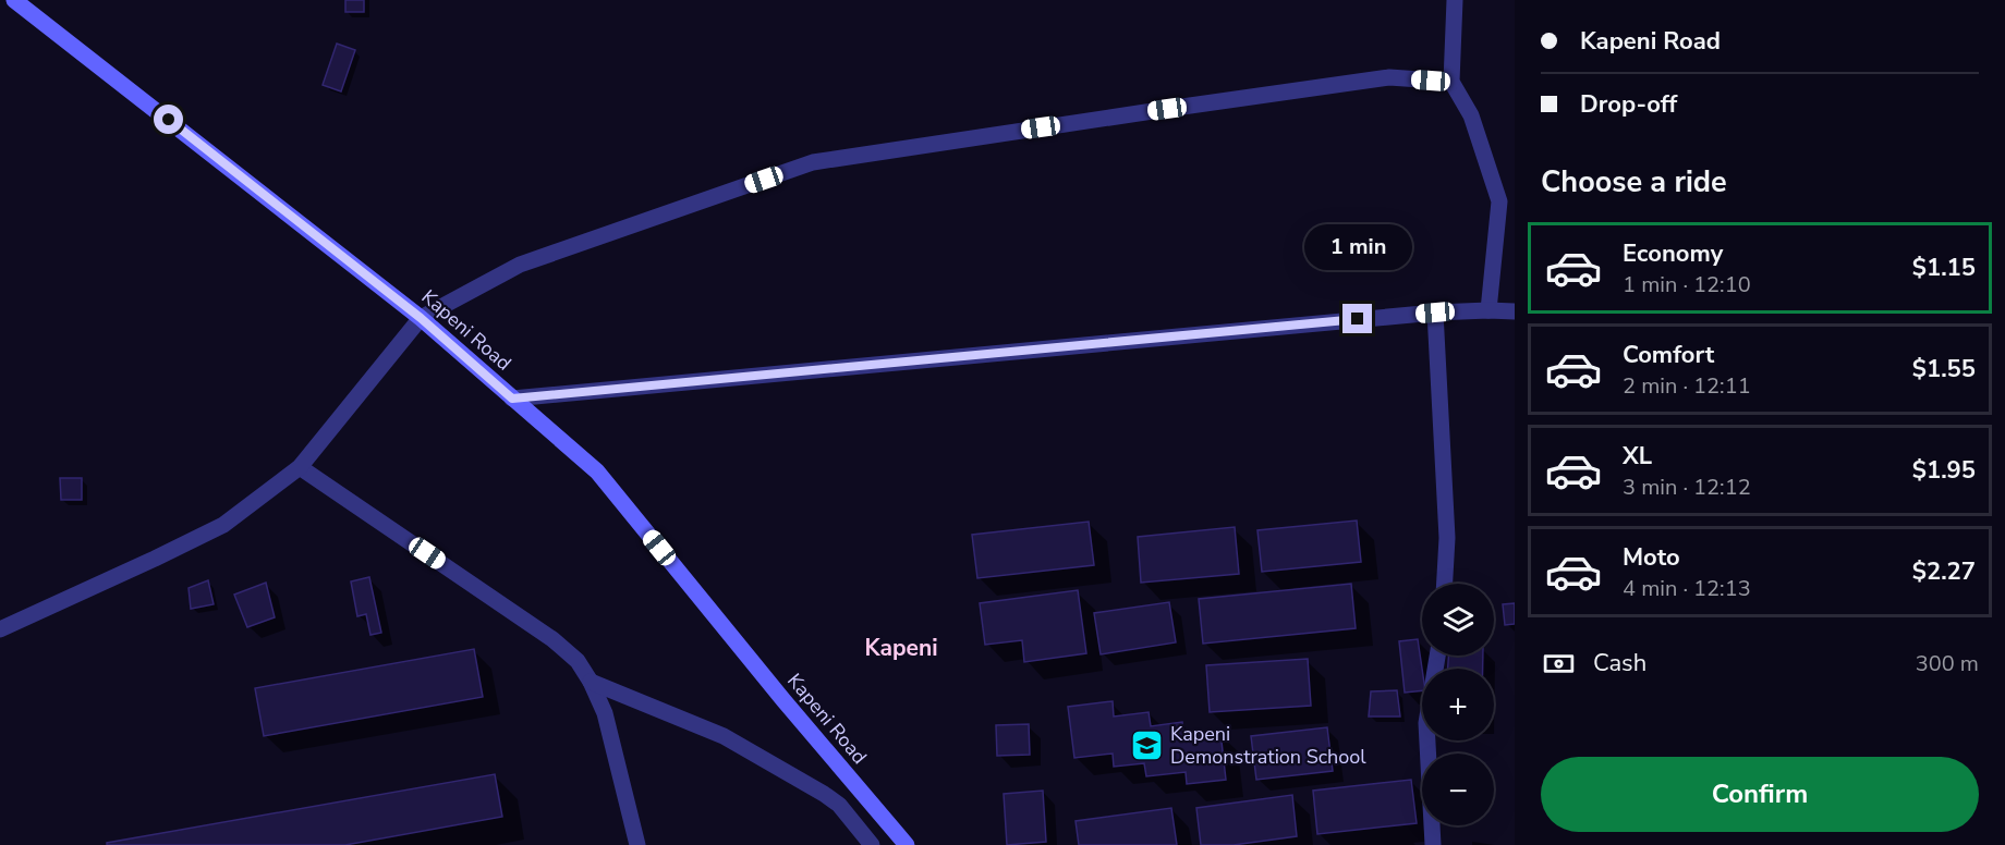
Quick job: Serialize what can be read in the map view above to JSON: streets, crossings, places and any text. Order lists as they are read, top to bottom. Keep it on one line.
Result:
{"streets":{"main road":["Kapeni Road"]},"districts":["Kapeni"],"places":{"school or university":["Kapeni Demonstration School"]},"page":{"banner":["Kapeni Road","Drop-off"],"heading":"Choose a ride","list":[{"name":"Economy","note":"1 min · 12:10","value":"$1.15"},{"name":"Comfort","note":"2 min · 12:11","value":"$1.55"},{"name":"XL","note":"3 min · 12:12","value":"$1.95"},{"name":"Moto","note":"4 min · 12:13","value":"$2.27"}],"bubble":"1 min","map_buttons":["+","−"],"pay":["Cash","300 m"],"buttons":"Confirm"}}
